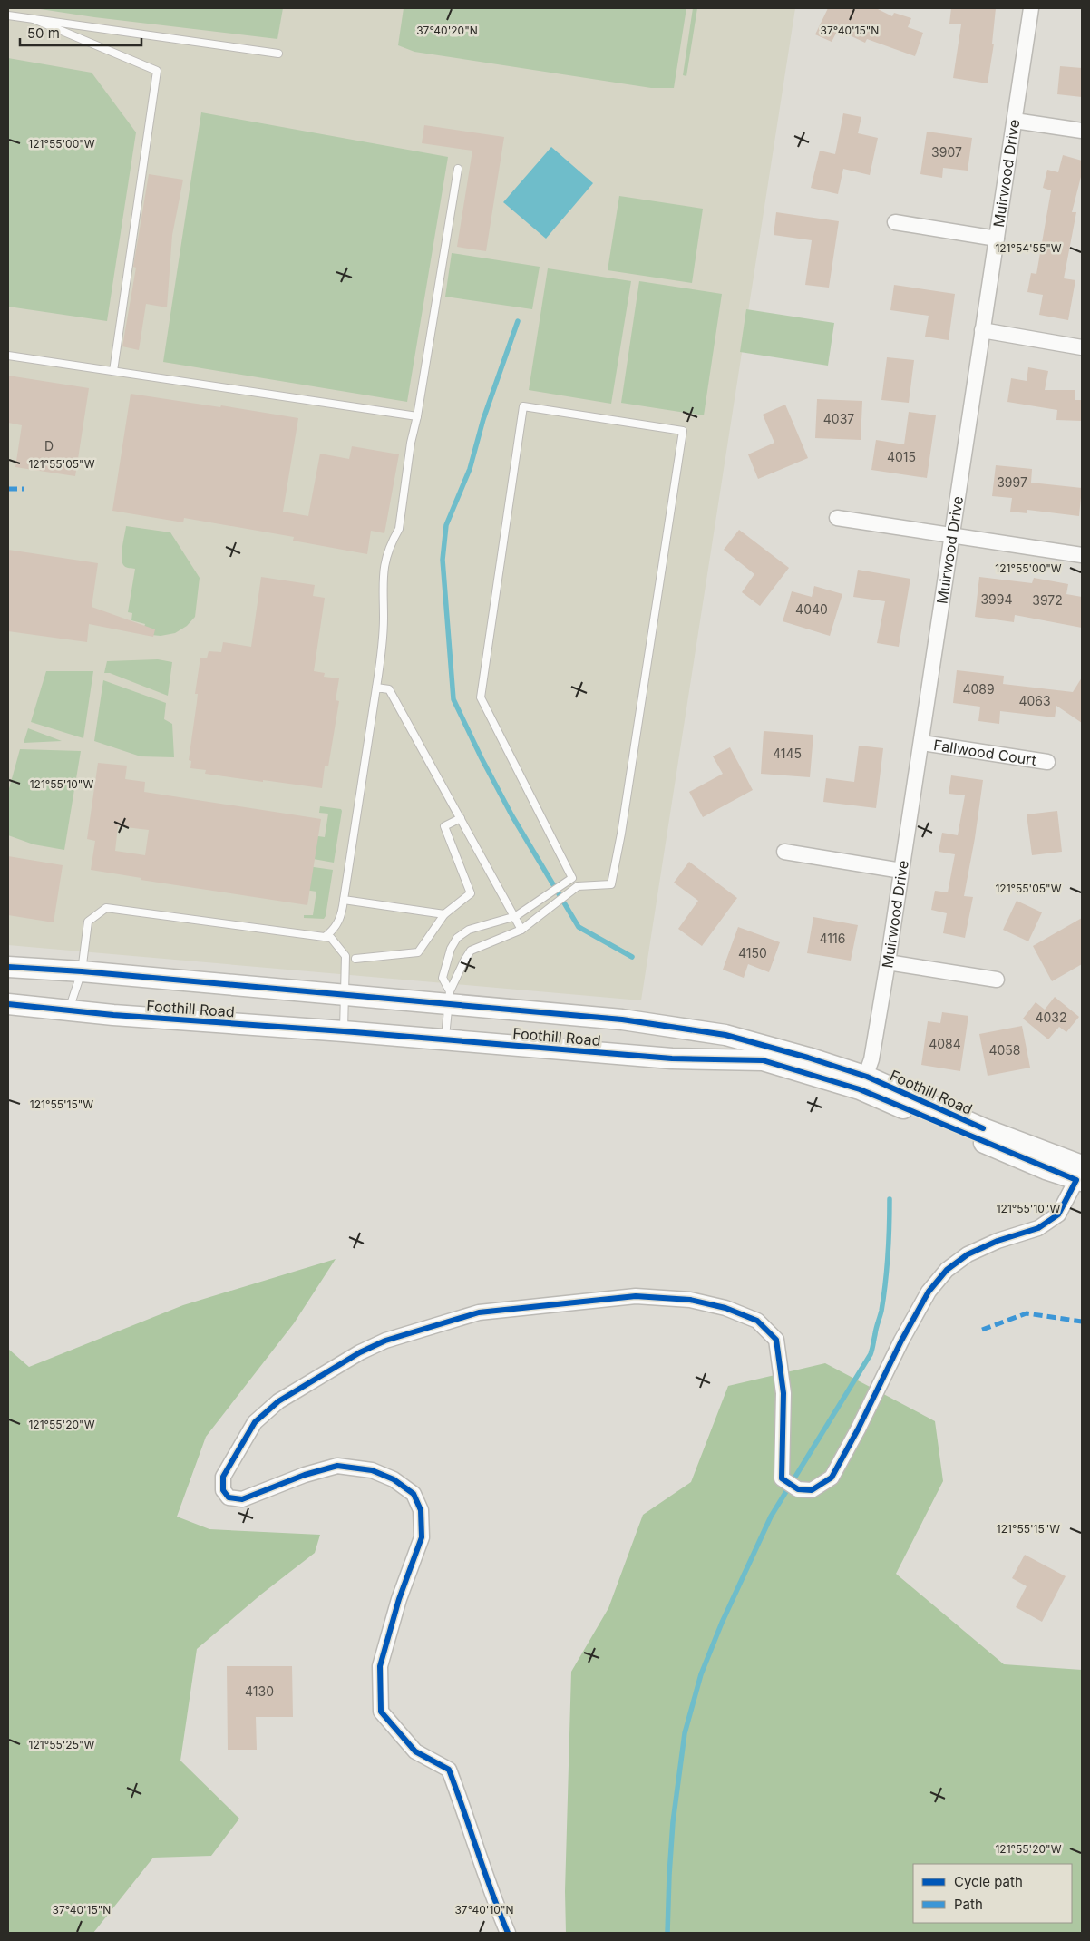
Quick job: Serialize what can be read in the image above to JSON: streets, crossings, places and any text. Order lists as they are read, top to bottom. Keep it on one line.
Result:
{"streets":{"main road":["Foothill Road"],"street":["Muirwood Drive","Fallwood Court"]},"crossings":[["Muirwood Drive","Fallwood Court"],["Muirwood Drive","Foothill Road"]],"house_numbers":["3907","4037","D","4015","3997","3994","3972","4040","4089","4063","4145","4116","4150","4032","4084","4058","4130"],"legend":["Cycle path","Path"],"scale_bar":"50 m","coordinates":["37°40'20\"N","37°40'15\"N","121°55'00\"W","121°54'55\"W","121°55'05\"W","121°55'10\"W","121°55'15\"W","121°55'20\"W","121°55'25\"W","37°40'10\"N"]}
